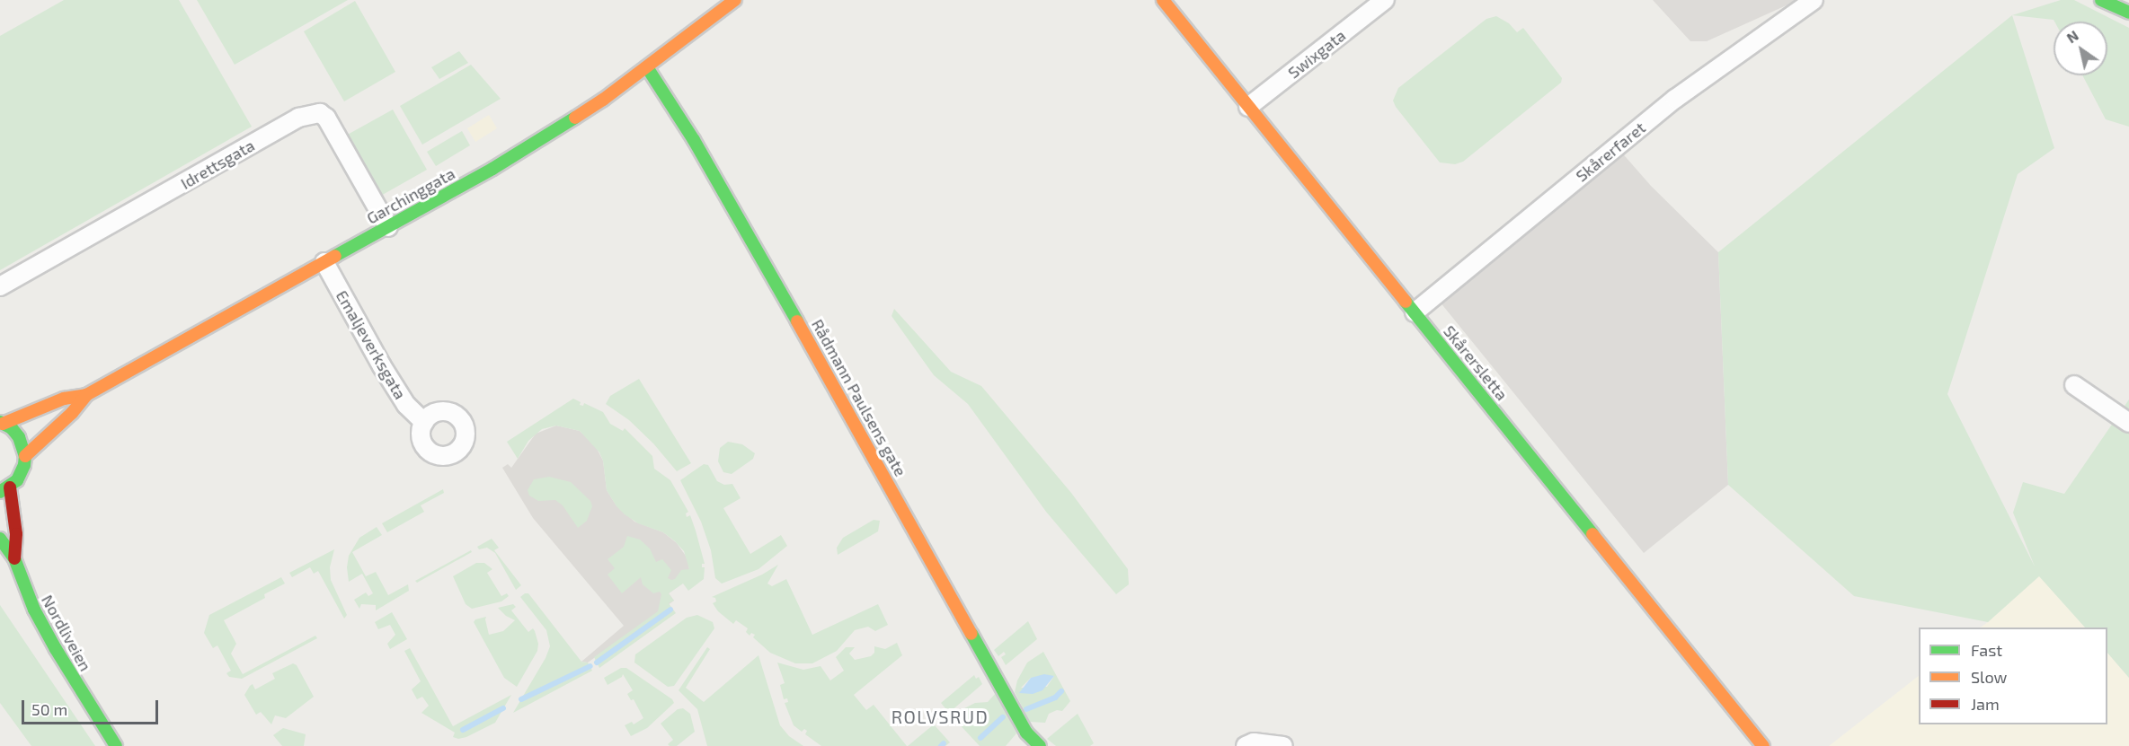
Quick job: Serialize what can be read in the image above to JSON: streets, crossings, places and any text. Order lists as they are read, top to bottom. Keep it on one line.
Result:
{"streets":{"street":["Swixgata","Skårerfaret","Idrettsgata","Garchinggata","Emaljeverksgata","Skårersletta","Rådmann Paulsens gate","Nordliveien"]},"crossings":[["Swixgata","Skårersletta"],["Skårerfaret","Skårersletta"],["Idrettsgata","Garchinggata"],["Garchinggata","Emaljeverksgata"],["Garchinggata","Rådmann Paulsens gate"]],"districts":["ROLVSRUD"],"legend":["Fast","Slow","Jam"],"scale_bar":"50 m","north":"top left"}
